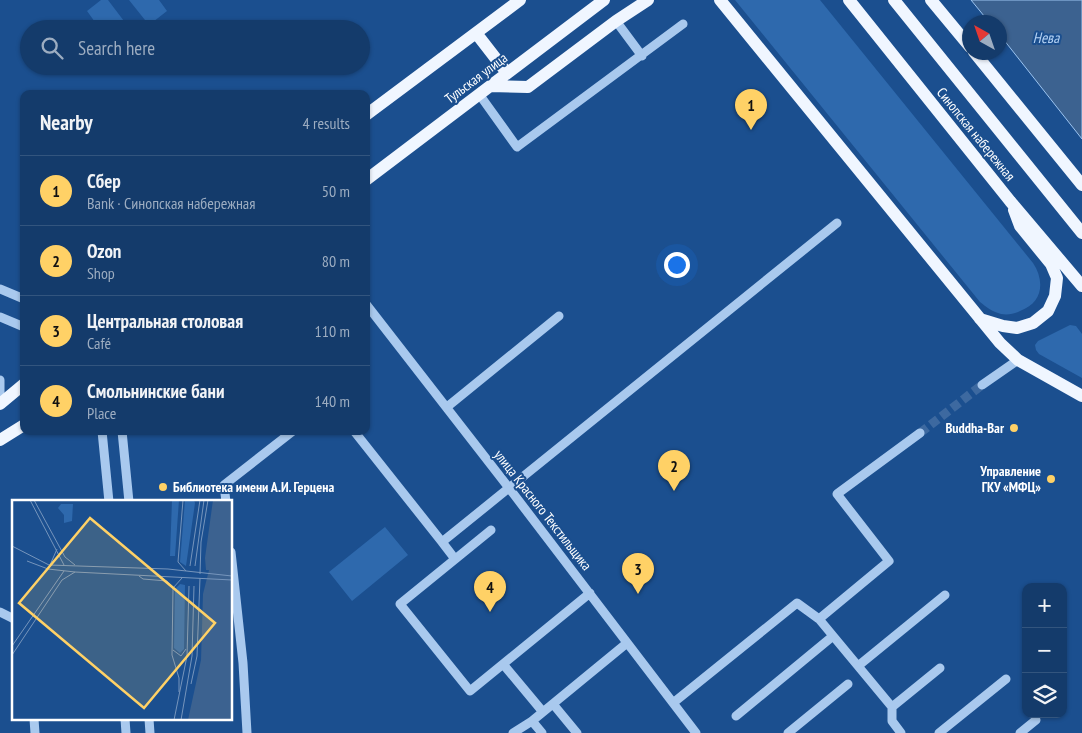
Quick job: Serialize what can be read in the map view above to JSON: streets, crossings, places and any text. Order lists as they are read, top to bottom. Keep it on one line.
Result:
{"streets":{"main road":["Тульская улица","Синопская набережная"],"street":["улица Красного Текстильщика"]},"water":["Нева"],"places":["Buddha-Bar","Управление ГКУ «МФЦ»","Библиотека имени А.И. Герцена"],"north":"top left","page":{"search":"Search here","pins":["1","2","3","4"],"heading":["Nearby","4 results"],"list":[{"mark":"1","name":"Сбер","note":"Bank · Синопская набережная","value":"50 m"},{"mark":"2","name":"Ozon","note":"Shop","value":"80 m"},{"mark":"3","name":"Центральная столовая","note":"Café","value":"110 m"},{"mark":"4","name":"Смольнинские бани","note":"Place","value":"140 m"}],"map_buttons":["+","−"]}}
